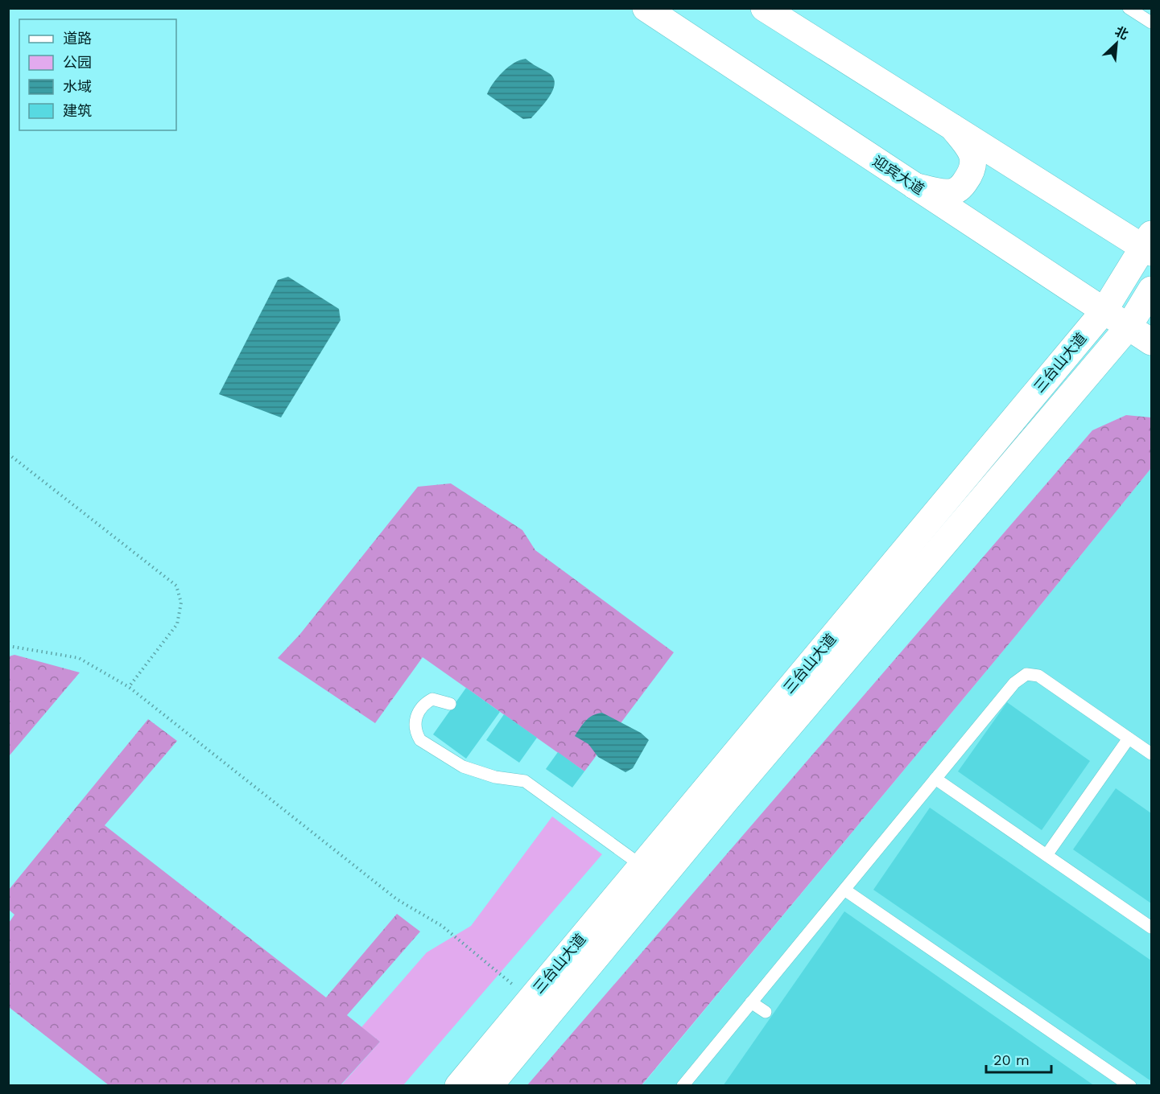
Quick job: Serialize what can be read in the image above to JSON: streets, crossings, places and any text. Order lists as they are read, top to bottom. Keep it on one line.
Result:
{"streets":{"main road":["迎宾大道","三台山大道"]},"crossings":[["迎宾大道","三台山大道"]],"legend":["道路","公园","水域","建筑"],"scale_bar":"20 m","north":"top right"}
